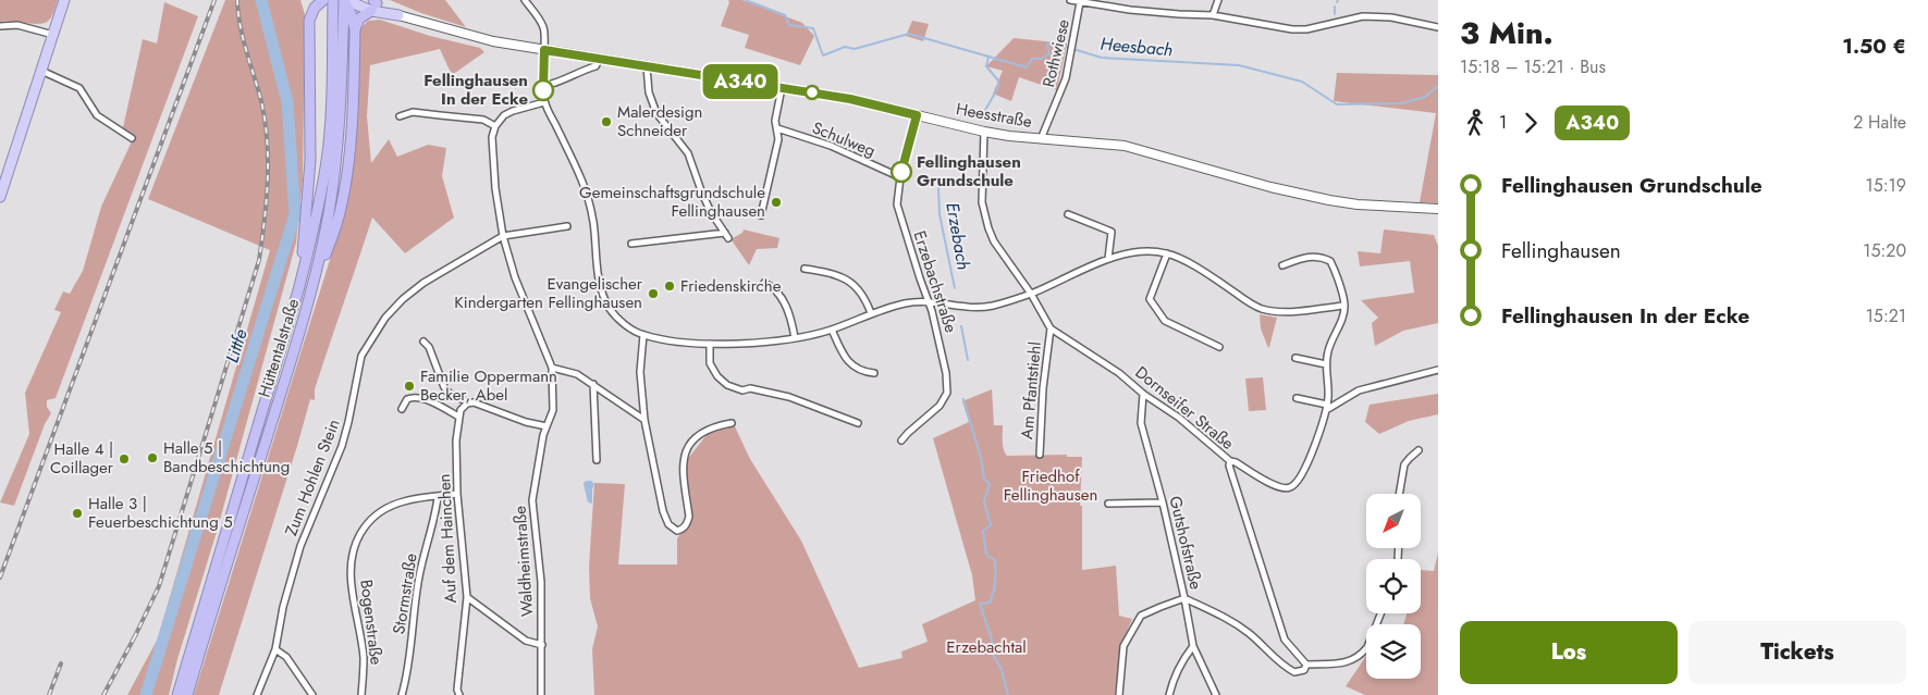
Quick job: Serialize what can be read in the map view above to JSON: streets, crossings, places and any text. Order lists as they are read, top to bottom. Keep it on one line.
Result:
{"streets":{"highway":["Hüttentalstraße"],"main road":["Heesstraße"],"street":["Rothwiese","Schulweg","Erzebachstraße","Am Pfantstiehl","Dornseifer Straße","Zum Hohlen Stein","Auf dem Hainchen","Gutshofstraße","Waldheimstraße","Stormstraße","Bogenstraße"]},"crossings":[["Rothwiese","Heesstraße"],["Heesstraße","Erzebachstraße"],["Heesstraße","Hüttentalstraße"],["Heesstraße","Dornseifer Straße"],["Schulweg","Erzebachstraße"],["Am Pfantstiehl","Dornseifer Straße"],["Dornseifer Straße","Gutshofstraße"],["Auf dem Hainchen","Bogenstraße"],["Stormstraße","Bogenstraße"]],"water":["Heesbach","Erzebach","Littfe"],"parks":["Friedhof Fellinghausen","Erzebachtal"],"places":["Fellinghausen In der Ecke","Malerdesign Schneider","Fellinghausen Grundschule","Gemeinschaftsgrundschule Fellinghausen","Friedenskirche","Evangelischer Kindergarten Fellinghausen","Familie Oppermann Becker, Abel","Halle 5 | Bandbeschichtung","Halle 4 | Coillager","Halle 3 | Feuerbeschichtung 5"],"lines":["bus line A340"],"north":"bottom left","page":{"on_map":"A340","heading":["3 Min.","15:18 – 15:21 · Bus","1.50 €"],"legs":["1","A340","2 Halte"],"list":[{"name":"Fellinghausen Grundschule","value":"15:19"},{"name":"Fellinghausen","value":"15:20"},{"name":"Fellinghausen In der Ecke","value":"15:21"}],"buttons":["Los","Tickets"]}}
